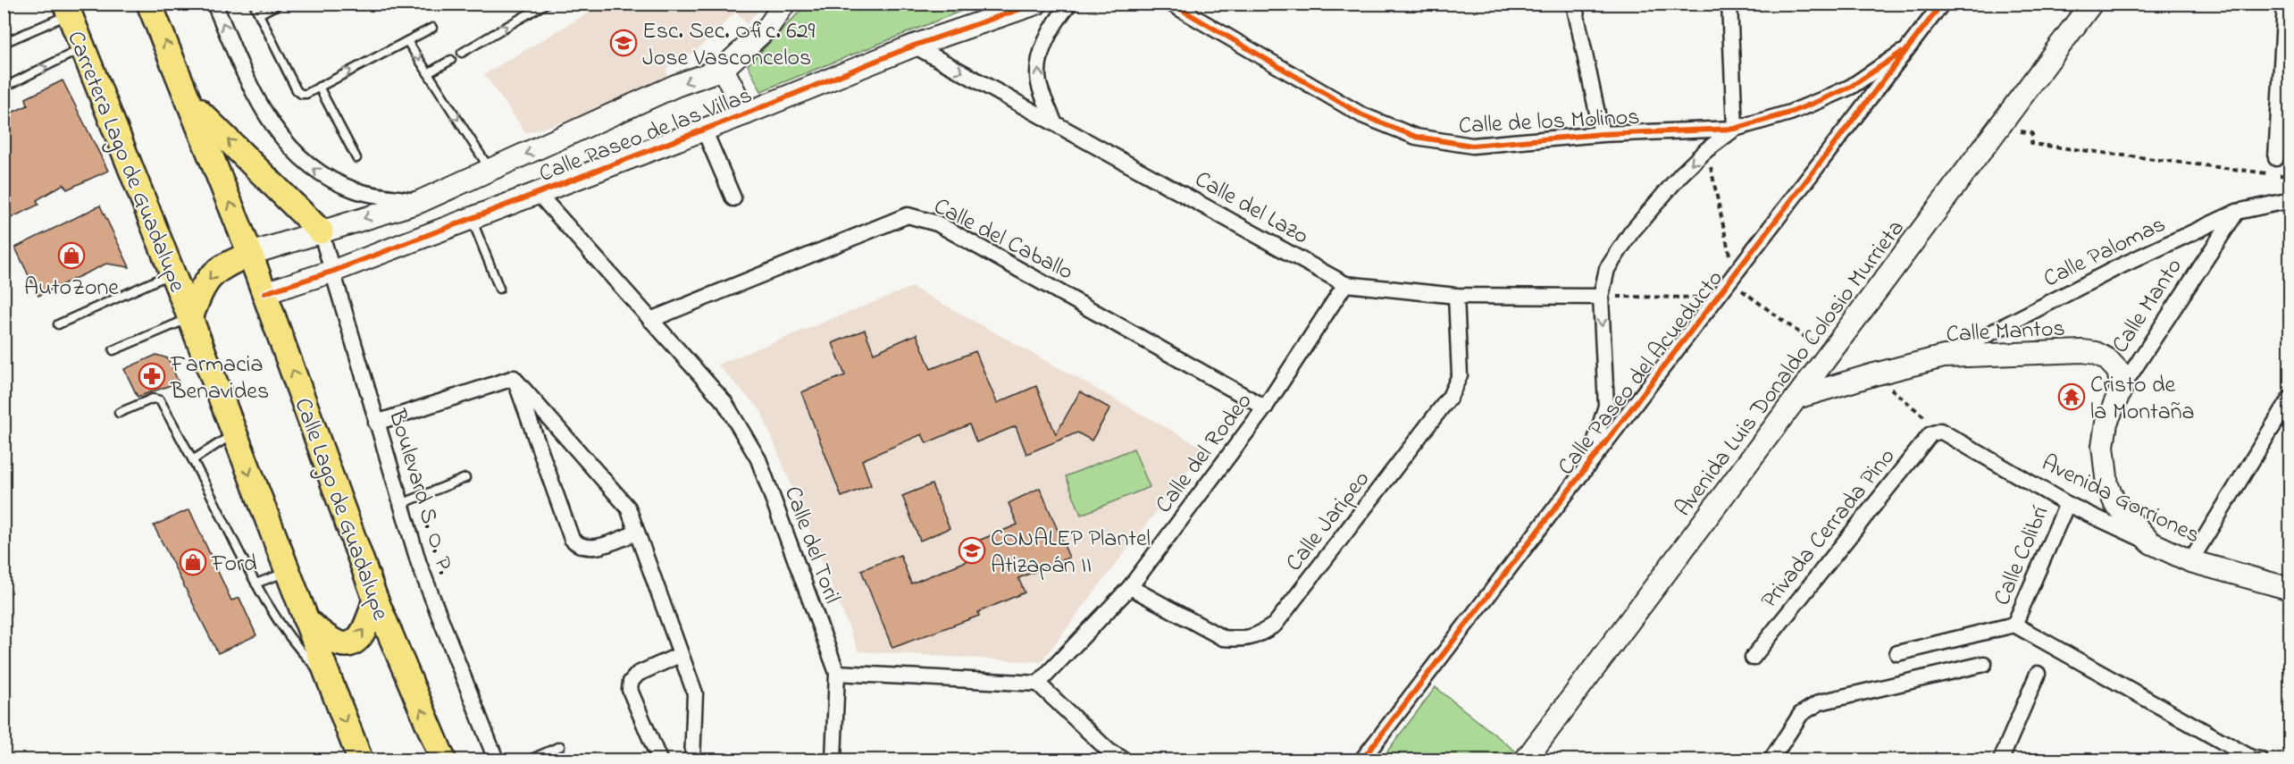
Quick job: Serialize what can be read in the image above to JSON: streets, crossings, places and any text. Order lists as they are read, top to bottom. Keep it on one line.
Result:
{"streets":{"main road":["Carretera Lago de Guadalupe","Calle Lago de Guadalupe"],"street":["Calle de los Molinos","Calle Paseo de las Villas","Calle del Lazo","Calle del Caballo","Calle Palomas","Calle Manto","Calle Mantos","Avenida Luis Donaldo Colosio Murrieta","Calle Paseo del Acueducto","Calle del Rodeo","Boulevard S. O. P.","Avenida Gorriones","Calle Jaripeo","Privada Cerrada Pino","Calle del Toril","Calle Colibrí"]},"crossings":[["Calle de los Molinos","Calle del Lazo"],["Calle de los Molinos","Calle Paseo del Acueducto"],["Calle Paseo de las Villas","Calle del Lazo"],["Calle Paseo de las Villas","Boulevard S. O. P."],["Calle Paseo de las Villas","Calle Lago de Guadalupe"],["Calle Paseo de las Villas","Calle del Toril"],["Calle del Lazo","Calle del Rodeo"],["Calle del Lazo","Calle Jaripeo"],["Calle del Caballo","Calle del Rodeo"],["Calle del Caballo","Calle del Toril"],["Calle Palomas","Calle Manto"],["Calle Palomas","Calle Mantos"],["Calle Manto","Calle Mantos"],["Calle Manto","Avenida Gorriones"],["Calle del Rodeo","Calle Jaripeo"],["Avenida Gorriones","Privada Cerrada Pino"],["Avenida Gorriones","Calle Colibrí"]],"places":{"school or university":["Esc. Sec. Ofic. 629 Jose Vasconcelos","CONALEP Plantel Atizapán II"],"shop":["AutoZone","Ford"],"pharmacy":["Farmacia Benavides"],"temple":["Cristo de la Montaña"]}}
